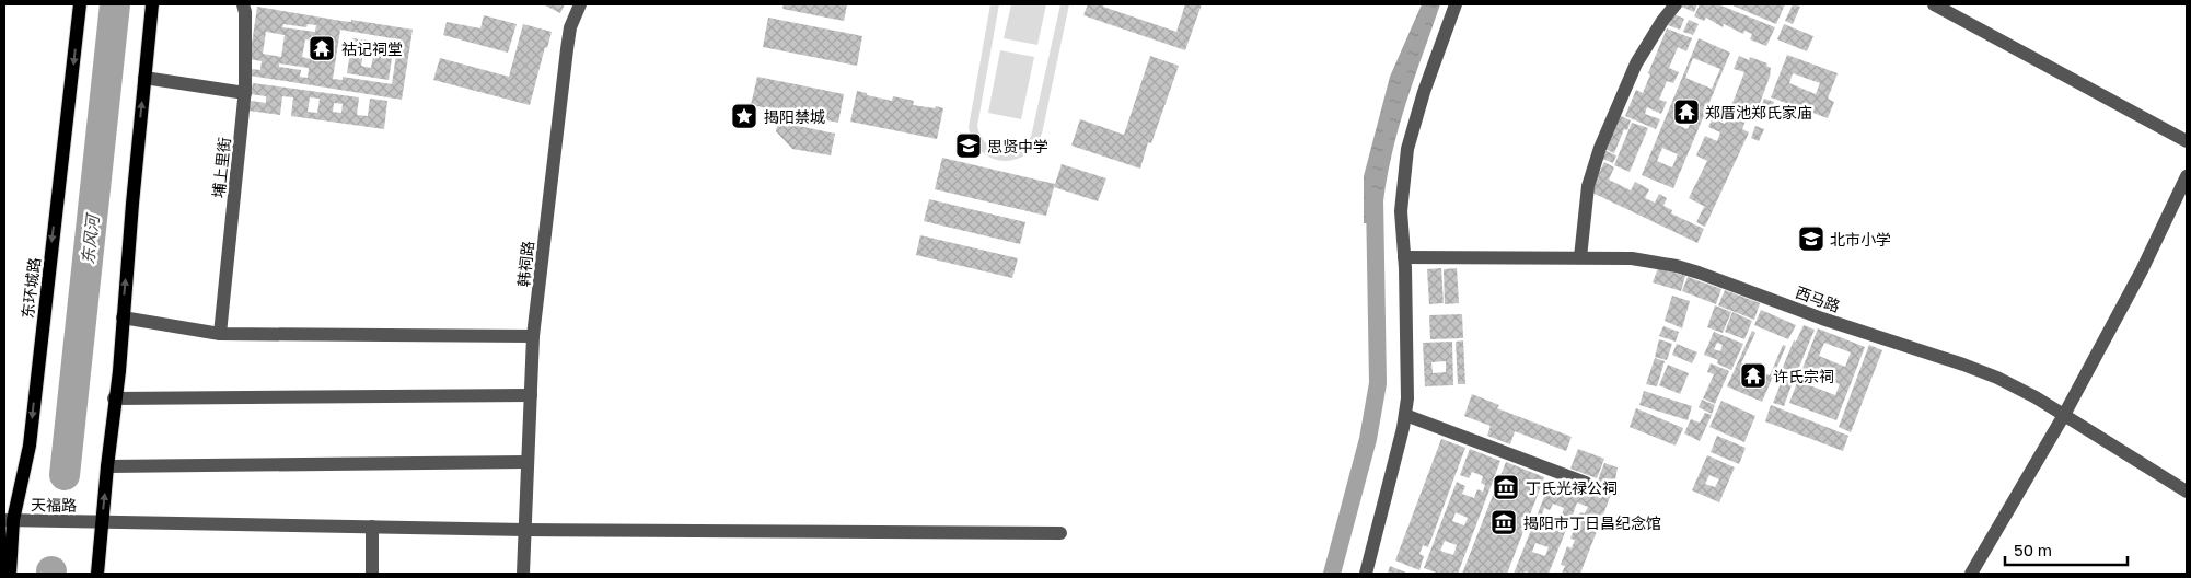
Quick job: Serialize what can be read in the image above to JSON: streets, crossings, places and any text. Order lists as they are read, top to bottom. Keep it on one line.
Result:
{"streets":{"main road":["东环城路"],"street":["埔上里街","韩祠路","西马路","天福路"]},"crossings":[["韩祠路","天福路"],["东环城路","天福路"]],"water":["东风河"],"places":{"temple":["祜记祠堂","郑厝池郑氏家庙","许氏宗祠"],"place":["揭阳禁城"],"school or university":["思贤中学","北市小学"],"museum":["丁氏光禄公祠","揭阳市丁日昌纪念馆"]},"scale_bar":"50 m"}
